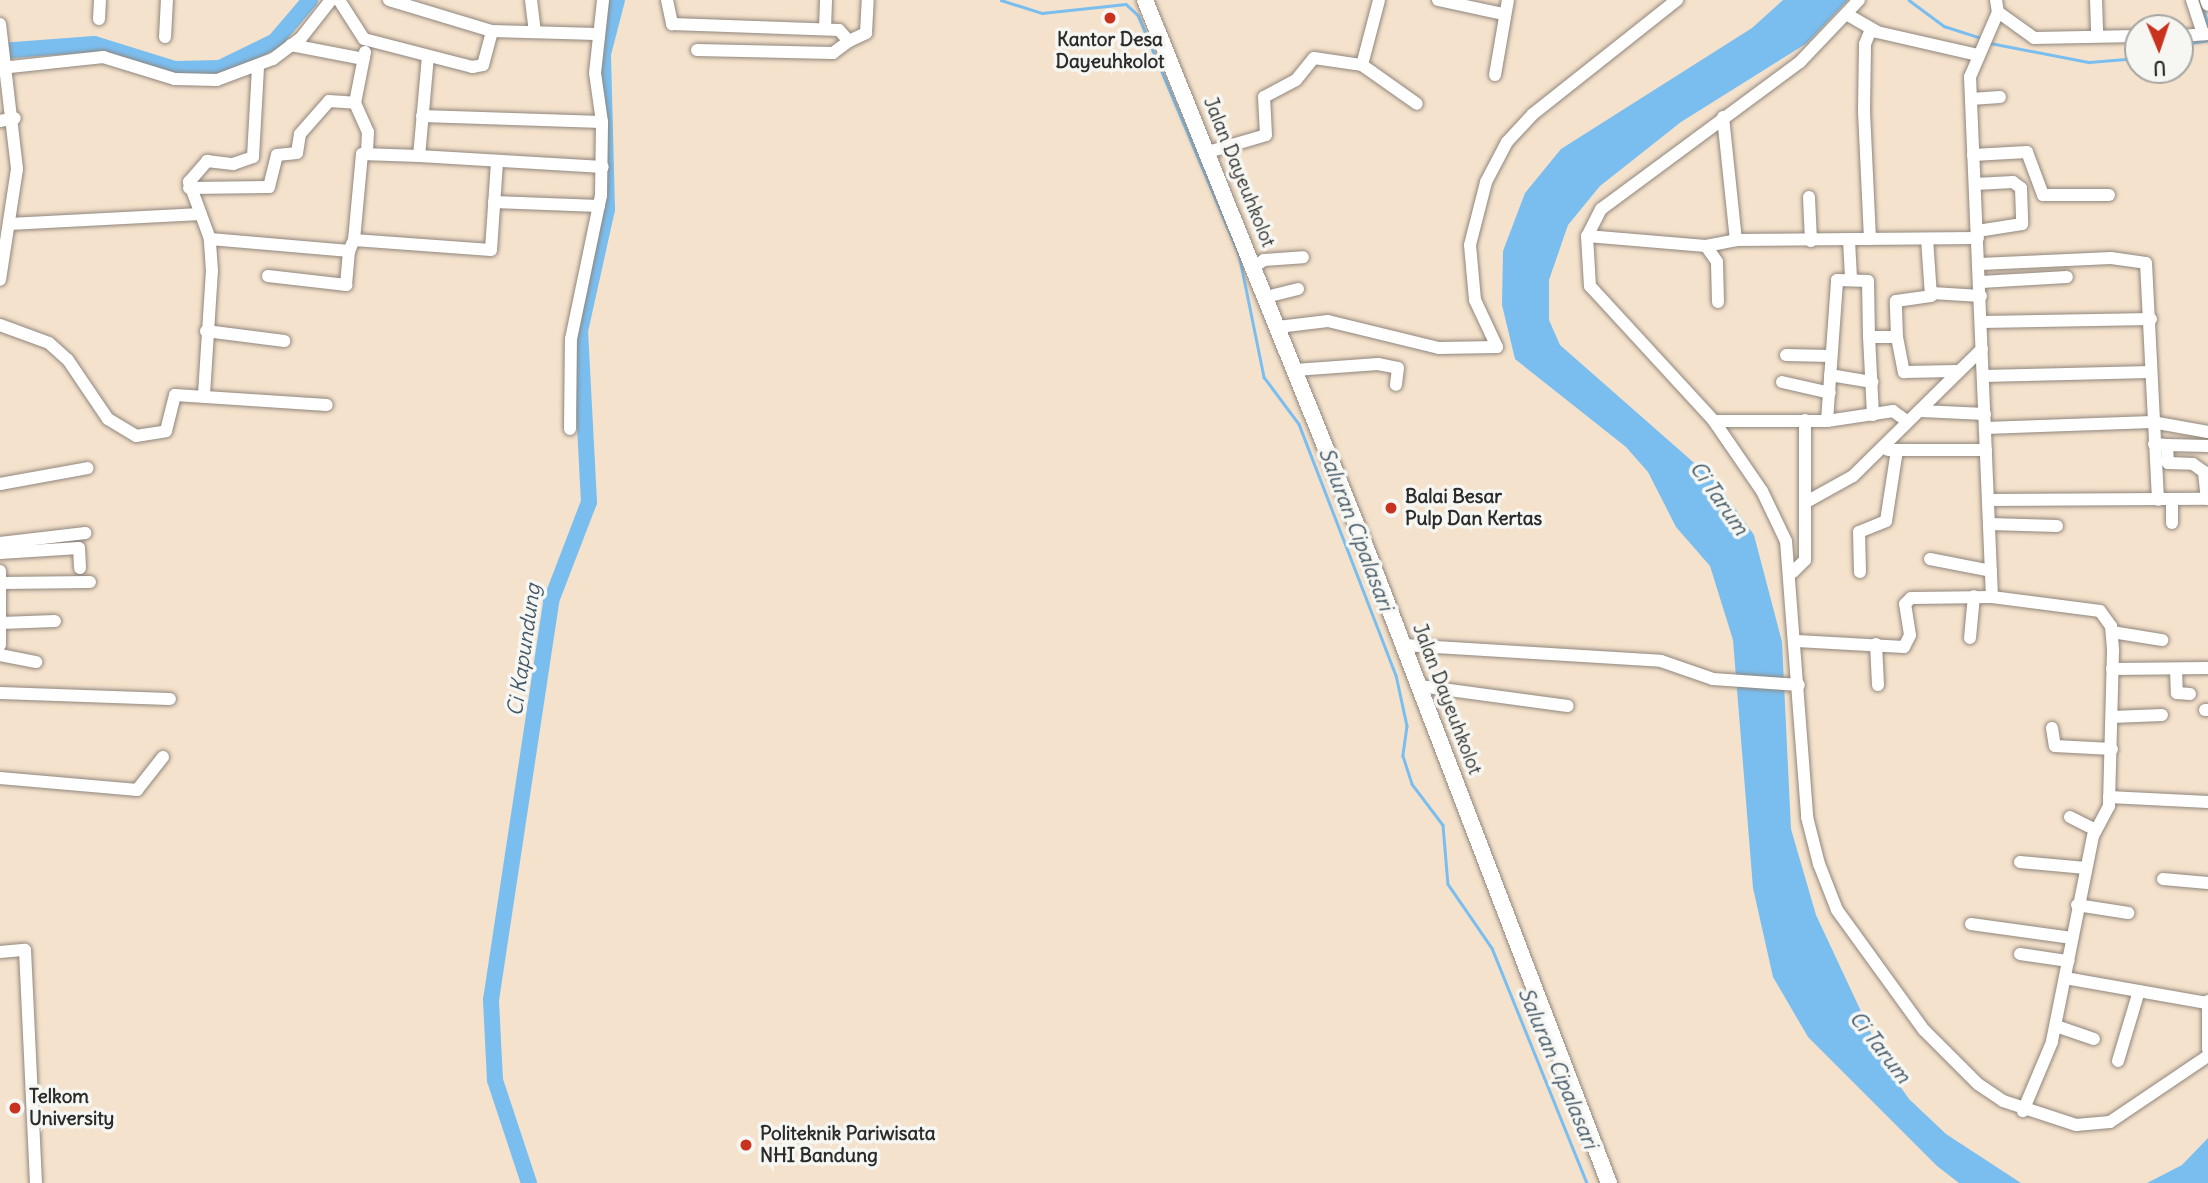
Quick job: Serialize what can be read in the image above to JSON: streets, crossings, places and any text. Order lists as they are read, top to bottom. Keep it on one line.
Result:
{"streets":{"main road":["Jalan Dayeuhkolot"]},"water":["Ci Tarum","Saluran Cipalasari","Ci Kapundung"],"places":["Kantor Desa Dayeuhkolot","Balai Besar Pulp Dan Kertas","Telkom University","Politeknik Pariwisata NHI Bandung"],"north":"bottom"}
